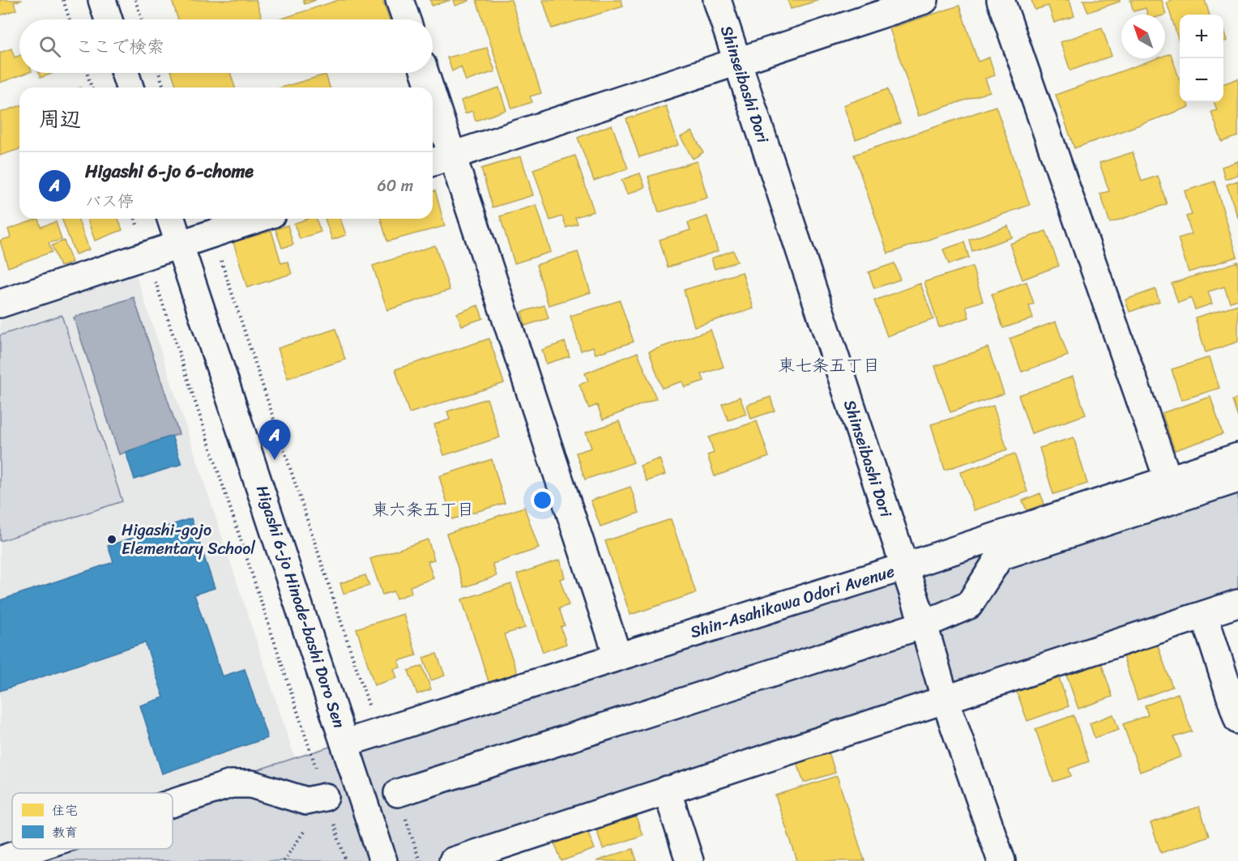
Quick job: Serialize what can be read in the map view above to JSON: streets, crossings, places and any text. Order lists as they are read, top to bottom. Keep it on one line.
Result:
{"streets":{"street":["Shinseibashi Dori","Shin-Asahikawa Odori Avenue","Higashi 6-jo Hinode-bashi Doro Sen"]},"crossings":[["Shinseibashi Dori","Shin-Asahikawa Odori Avenue"],["Shin-Asahikawa Odori Avenue","Higashi 6-jo Hinode-bashi Doro Sen"]],"districts":["東七条五丁目","東六条五丁目"],"places":["Higashi-gojo Elementary School"],"legend":["住宅","教育"],"north":"top left","page":{"map_buttons":["+","−"],"search":"ここで検索","heading":"周辺","list":[{"mark":"A","name":"Higashi 6-jo 6-chome","note":"バス停","value":"60 m"}],"pins":"A"}}
